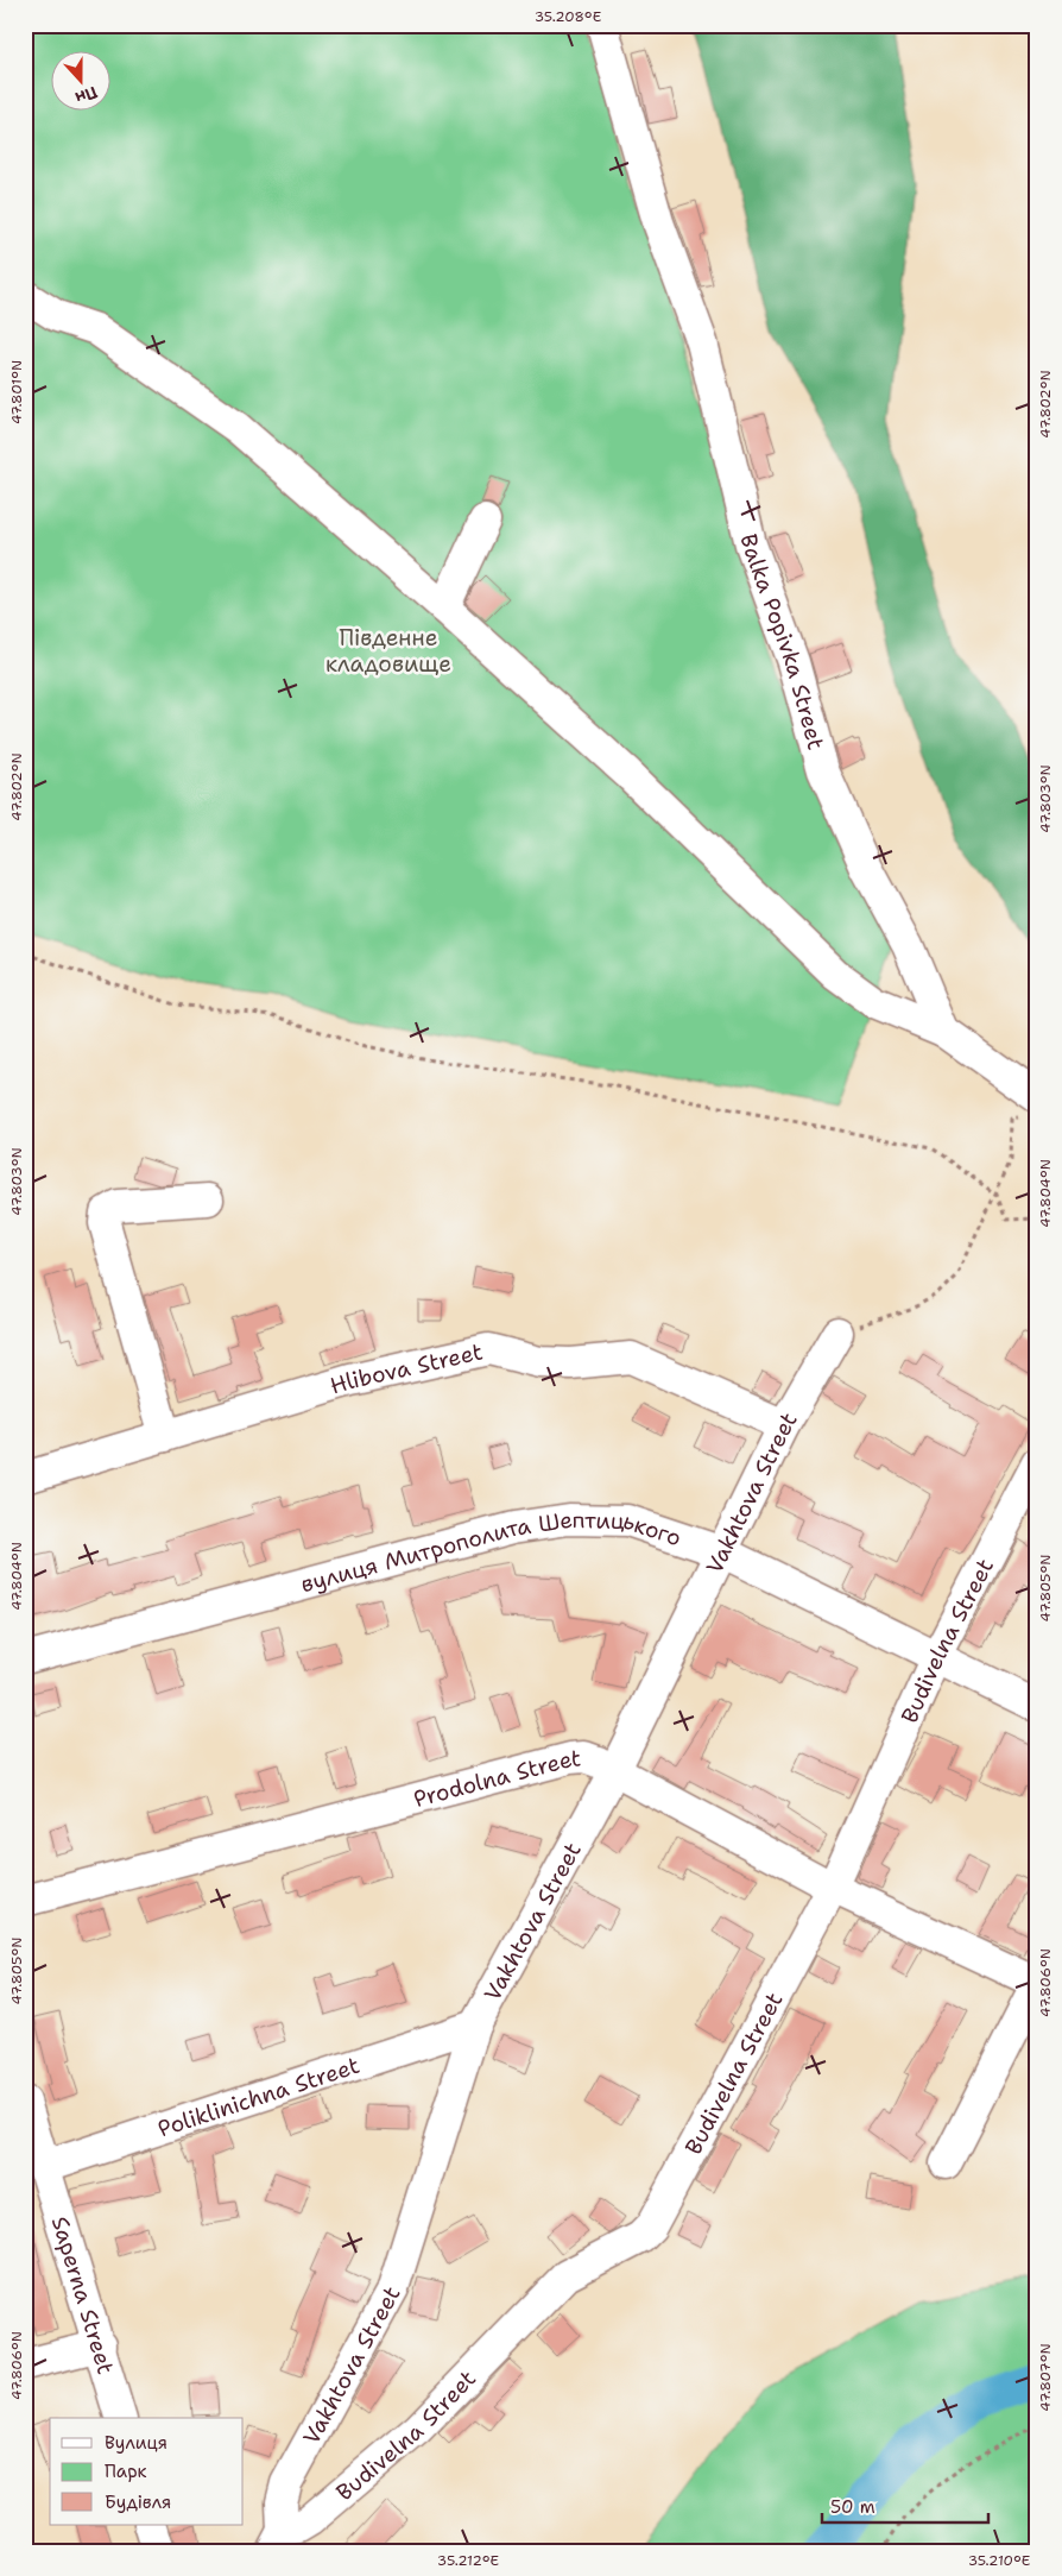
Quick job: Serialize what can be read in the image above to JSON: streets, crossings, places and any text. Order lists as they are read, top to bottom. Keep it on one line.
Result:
{"streets":{"street":["Balka Popivka Street","Hlibova Street","Vakhtova Street","вулиця Митрополита Шептицького","Budivelna Street","Prodolna Street","Poliklinichna Street","Saperna Street"]},"crossings":[["Hlibova Street","Vakhtova Street"],["Vakhtova Street","вулиця Митрополита Шептицького"],["Vakhtova Street","Budivelna Street"],["Vakhtova Street","Prodolna Street"],["Vakhtova Street","Poliklinichna Street"],["вулиця Митрополита Шептицького","Budivelna Street"],["Budivelna Street","Prodolna Street"],["Poliklinichna Street","Saperna Street"]],"parks":["Південне кладовище"],"legend":["Вулиця","Парк","Будівля"],"scale_bar":"50 m","north":"bottom","coordinates":["35.208°E","47.801°N","47.802°N","47.803°N","47.804°N","47.805°N","47.806°N","47.807°N","35.212°E","35.210°E"]}
